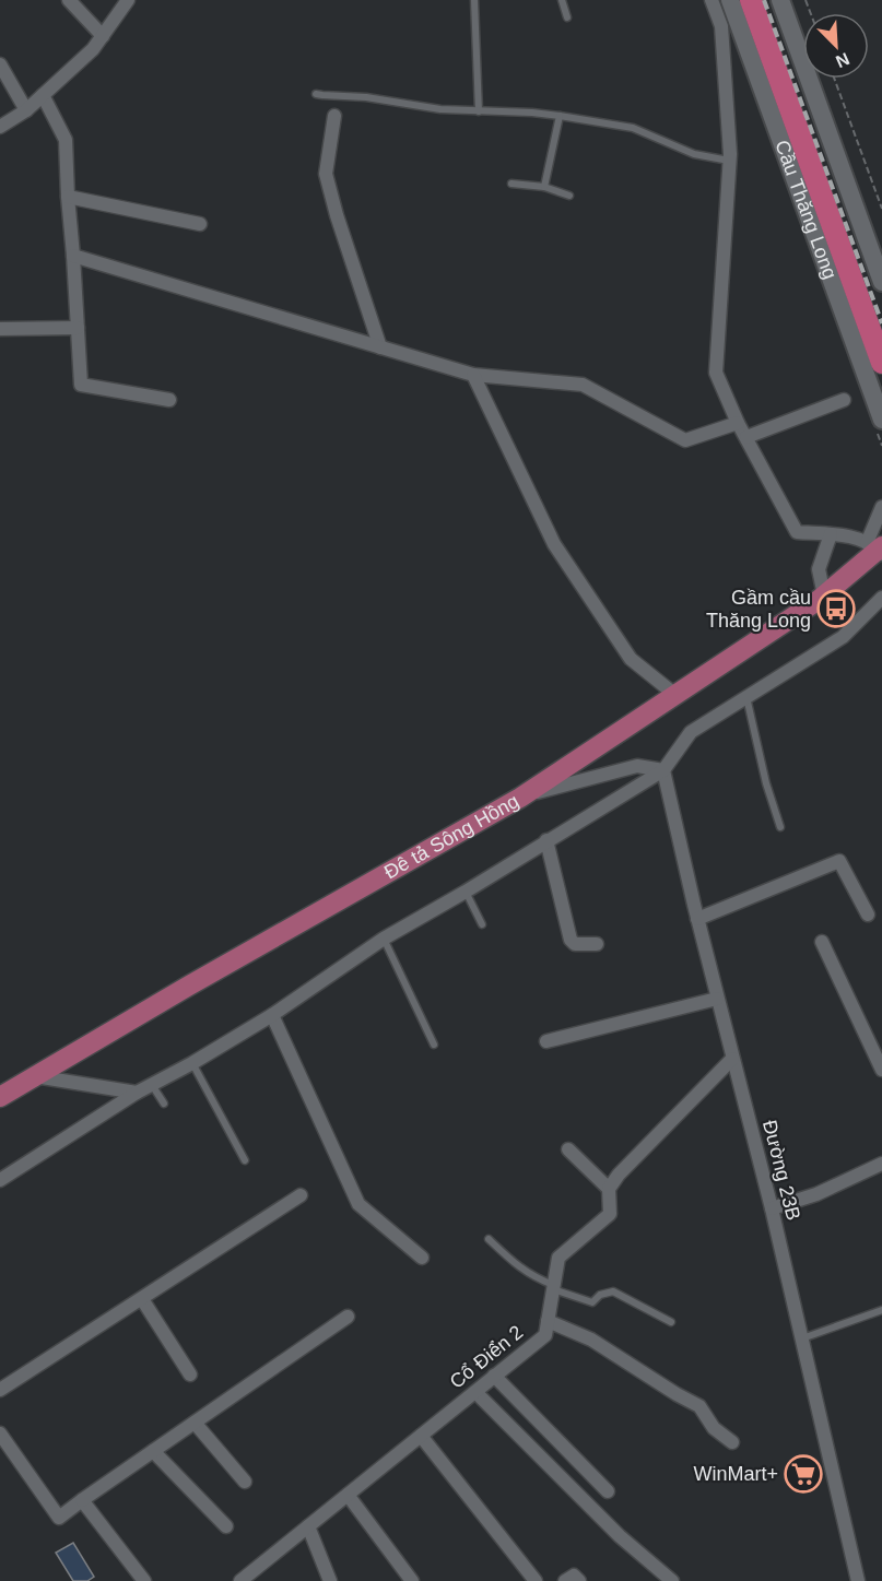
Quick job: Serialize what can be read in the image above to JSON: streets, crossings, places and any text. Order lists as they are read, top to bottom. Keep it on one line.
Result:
{"streets":{"highway":["Cầu Thăng Long"],"main road":["Đê tả Sông Hồng"],"street":["Đường 23B","Cổ Điển 2"]},"crossings":[["Đường 23B","Cổ Điển 2"]],"places":{"bus stop":["Gầm cầu Thăng Long"],"supermarket":["WinMart+"]},"north":"bottom right"}
